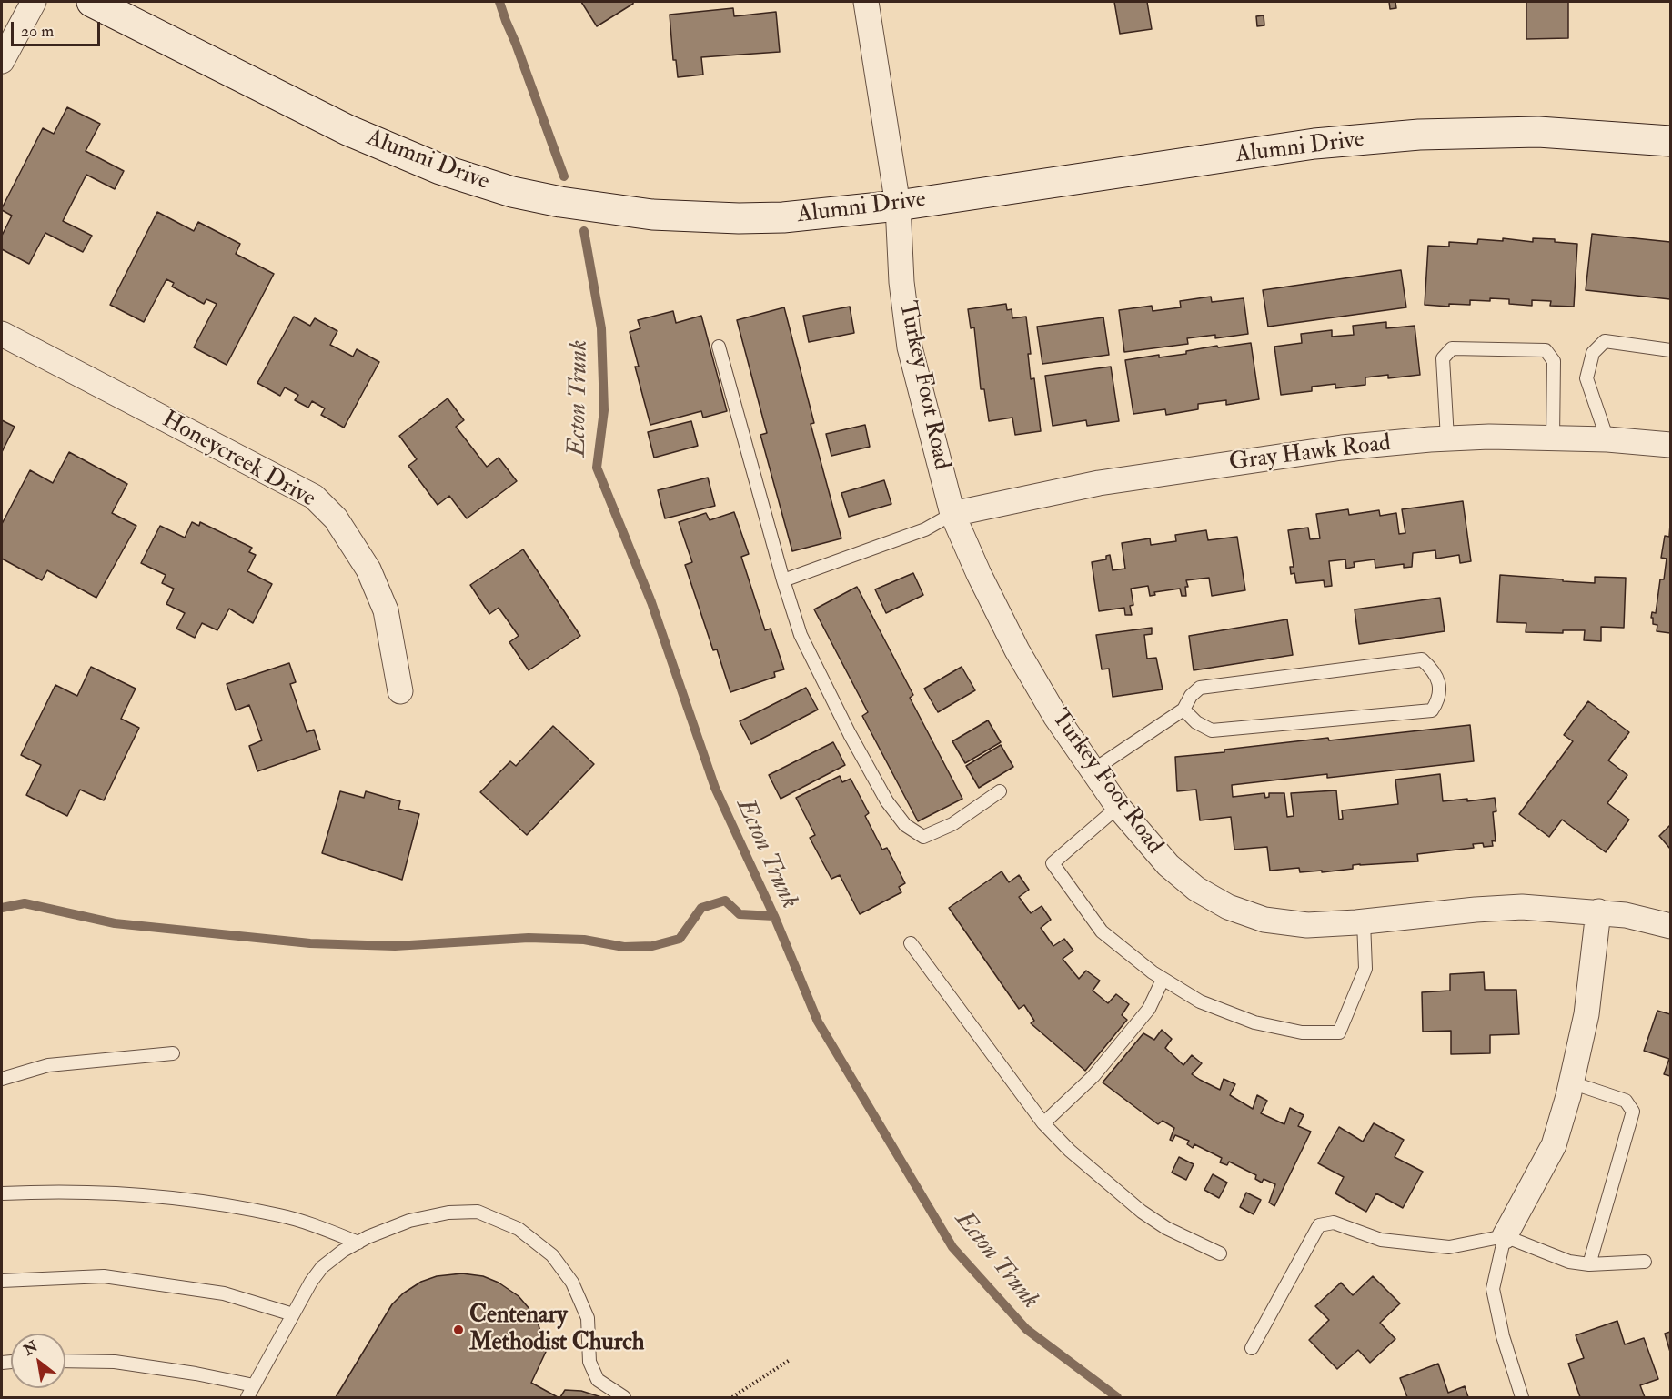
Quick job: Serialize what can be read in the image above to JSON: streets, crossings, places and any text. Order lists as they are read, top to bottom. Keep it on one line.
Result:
{"streets":{"main road":["Alumni Drive"],"street":["Turkey Foot Road","Gray Hawk Road","Honeycreek Drive"]},"crossings":[["Alumni Drive","Turkey Foot Road"],["Turkey Foot Road","Gray Hawk Road"]],"water":["Ecton Trunk"],"places":["Centenary Methodist Church"],"scale_bar":"20 m","north":"top left"}
